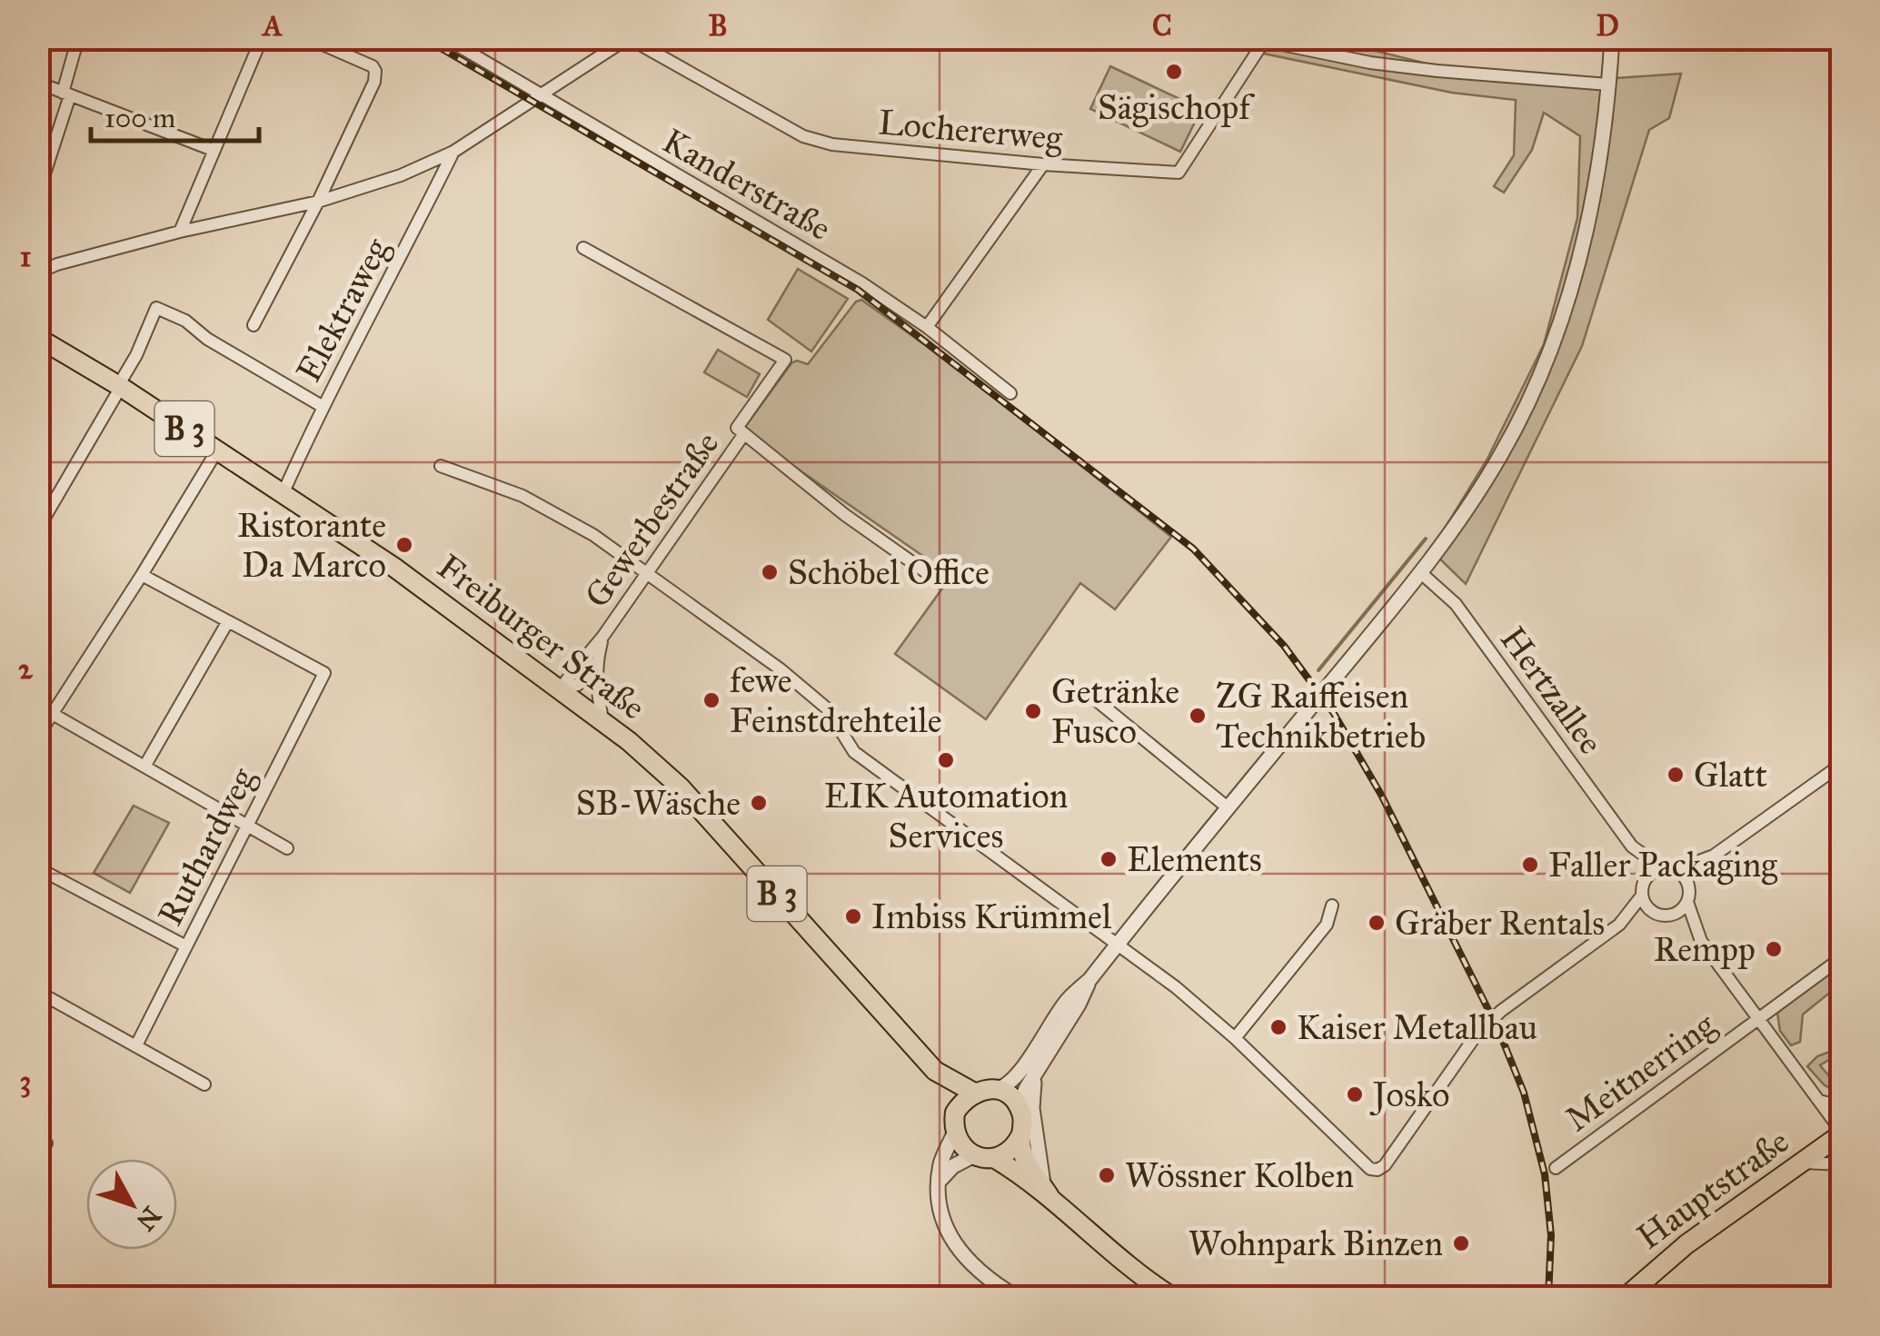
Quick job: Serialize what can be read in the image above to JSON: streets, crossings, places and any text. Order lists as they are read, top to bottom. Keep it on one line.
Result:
{"streets":{"main road":["B 3","Freiburger Straße","Hauptstraße"],"street":["Lochererweg","Kanderstraße","Elektraweg","Gewerbestraße","Hertzallee","Ruthardweg","Meitnerring"]},"crossings":[["Elektraweg","Freiburger Straße"],["Gewerbestraße","Freiburger Straße"]],"places":["Sägischopf","Ristorante Da Marco","Schöbel Office","fewe Feinstdrehteile","Getränke Fusco","ZG Raiffeisen Technikbetrieb","EIK Automation Services","Glatt","SB-Wäsche","Elements","Faller Packaging","Imbiss Krümmel","Gräber Rentals","Rempp","Kaiser Metallbau","Josko","Wössner Kolben","Wohnpark Binzen"],"scale_bar":"100 m","north":"bottom right","grid":{"columns":["A","B","C","D"],"rows":["1","2","3"]}}
